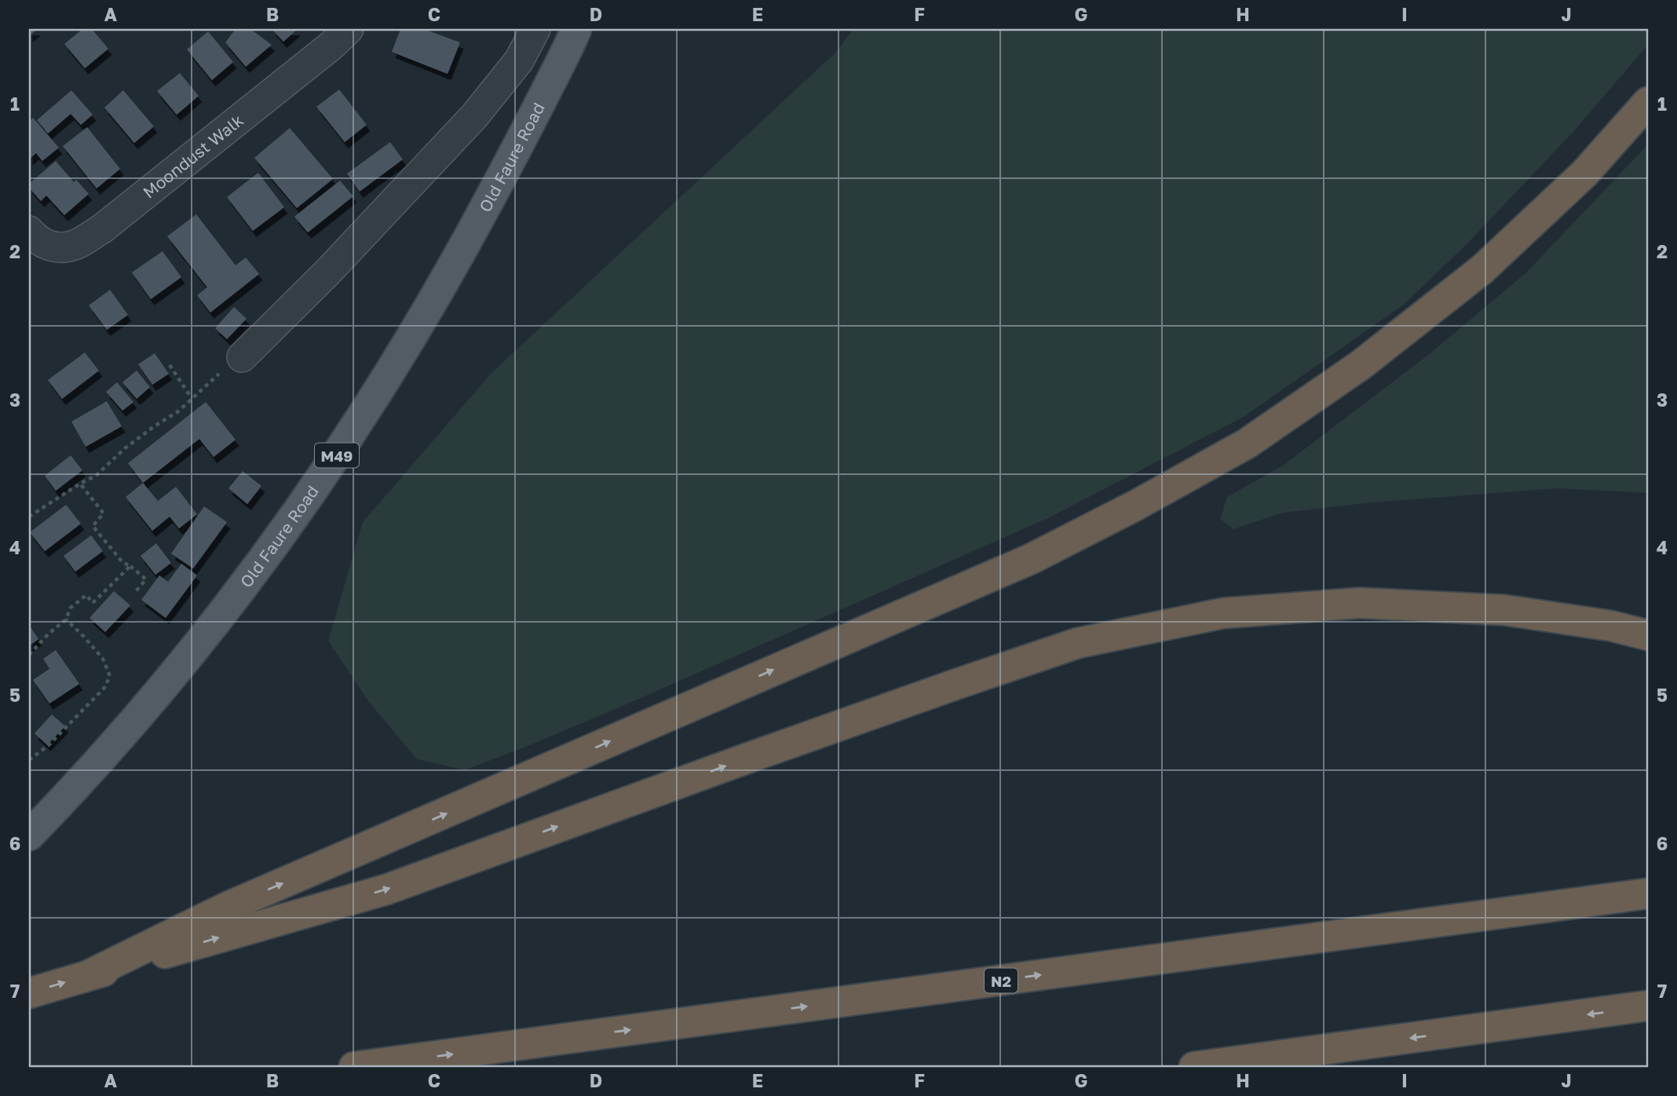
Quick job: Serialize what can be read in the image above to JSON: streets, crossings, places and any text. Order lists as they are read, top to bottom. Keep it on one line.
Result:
{"streets":{"highway":["N2"],"main road":["Old Faure Road","M49"],"street":["Moondust Walk"]},"grid":{"columns":["A","B","C","D","E","F","G","H","I","J"],"rows":["1","2","3","4","5","6","7"]}}
